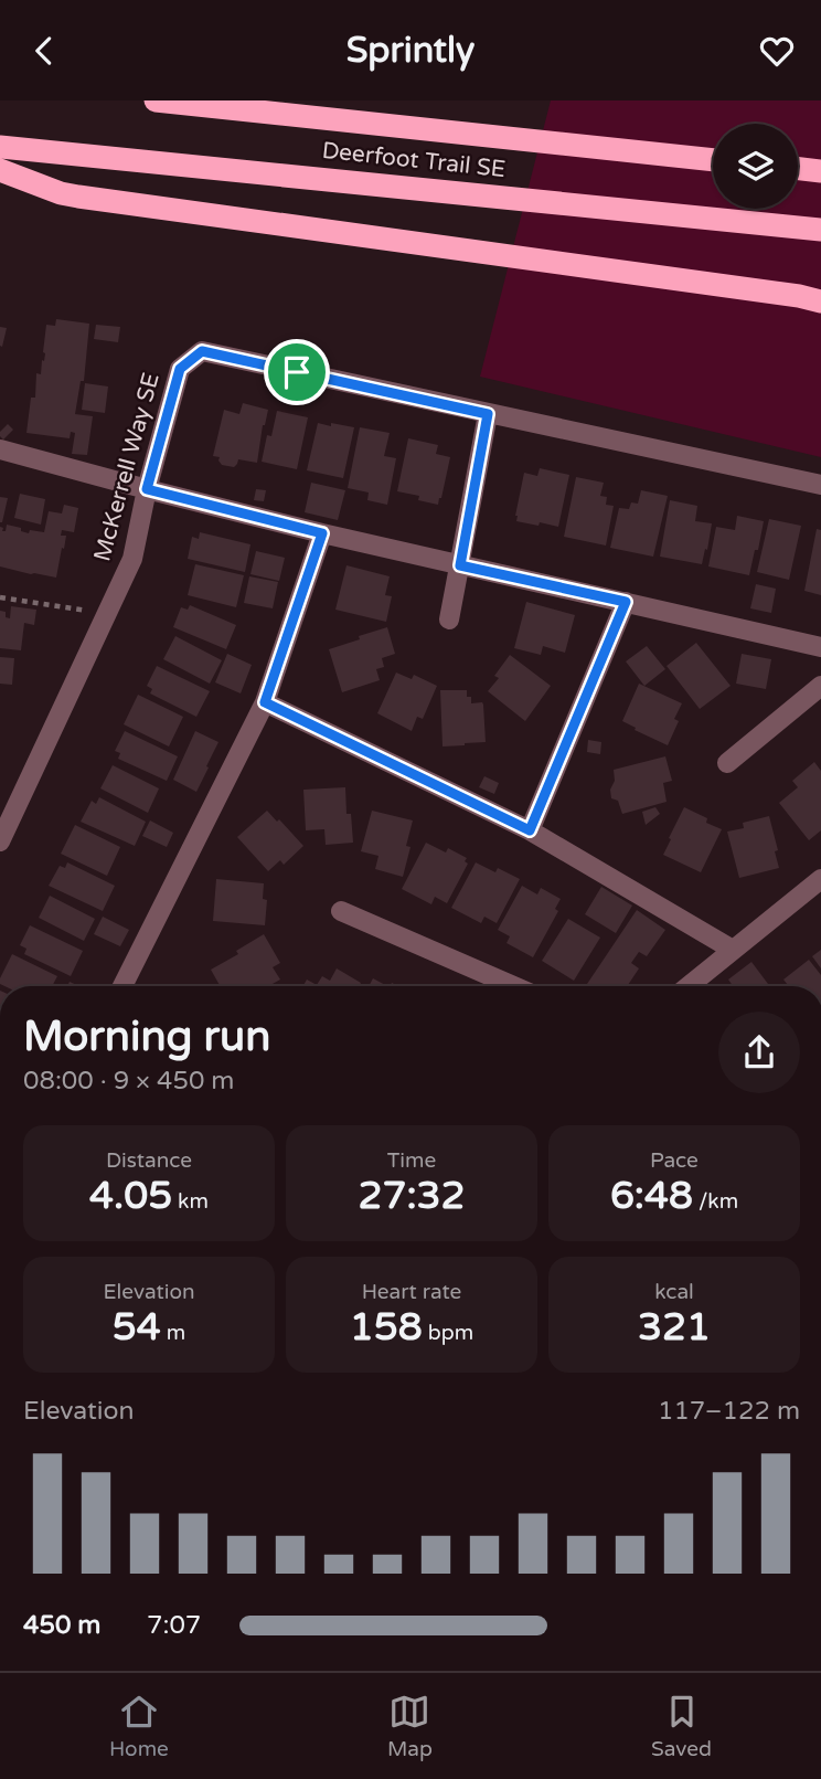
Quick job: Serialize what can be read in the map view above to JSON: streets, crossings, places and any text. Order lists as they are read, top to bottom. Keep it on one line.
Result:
{"streets":{"highway":["Deerfoot Trail SE"],"street":["McKerrell Way SE"]},"page":{"header":"Sprintly","heading":["Morning run","08:00 · 9 × 450 m"],"stats":[["Distance","4.05 km"],["Time","27:32"],["Pace","6:48 /km"],["Elevation","54 m"],["Heart rate","158 bpm"],["kcal","321"]],"chart":["Elevation","117–122 m"],"list":[{"name":"450 m","note":"7:07"}],"tabs":["Home","Map","Saved"]}}
